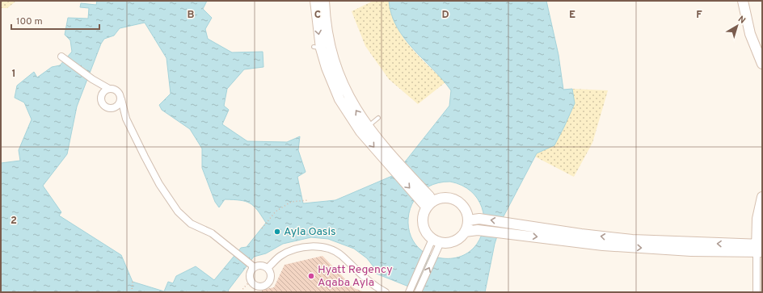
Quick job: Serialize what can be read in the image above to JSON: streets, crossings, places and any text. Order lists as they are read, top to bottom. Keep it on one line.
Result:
{"places":["Ayla Oasis","Hyatt Regency Aqaba Ayla"],"scale_bar":"100 m","north":"top right","grid":{"columns":["B","C","D","E","F"],"rows":["1","2"]}}
